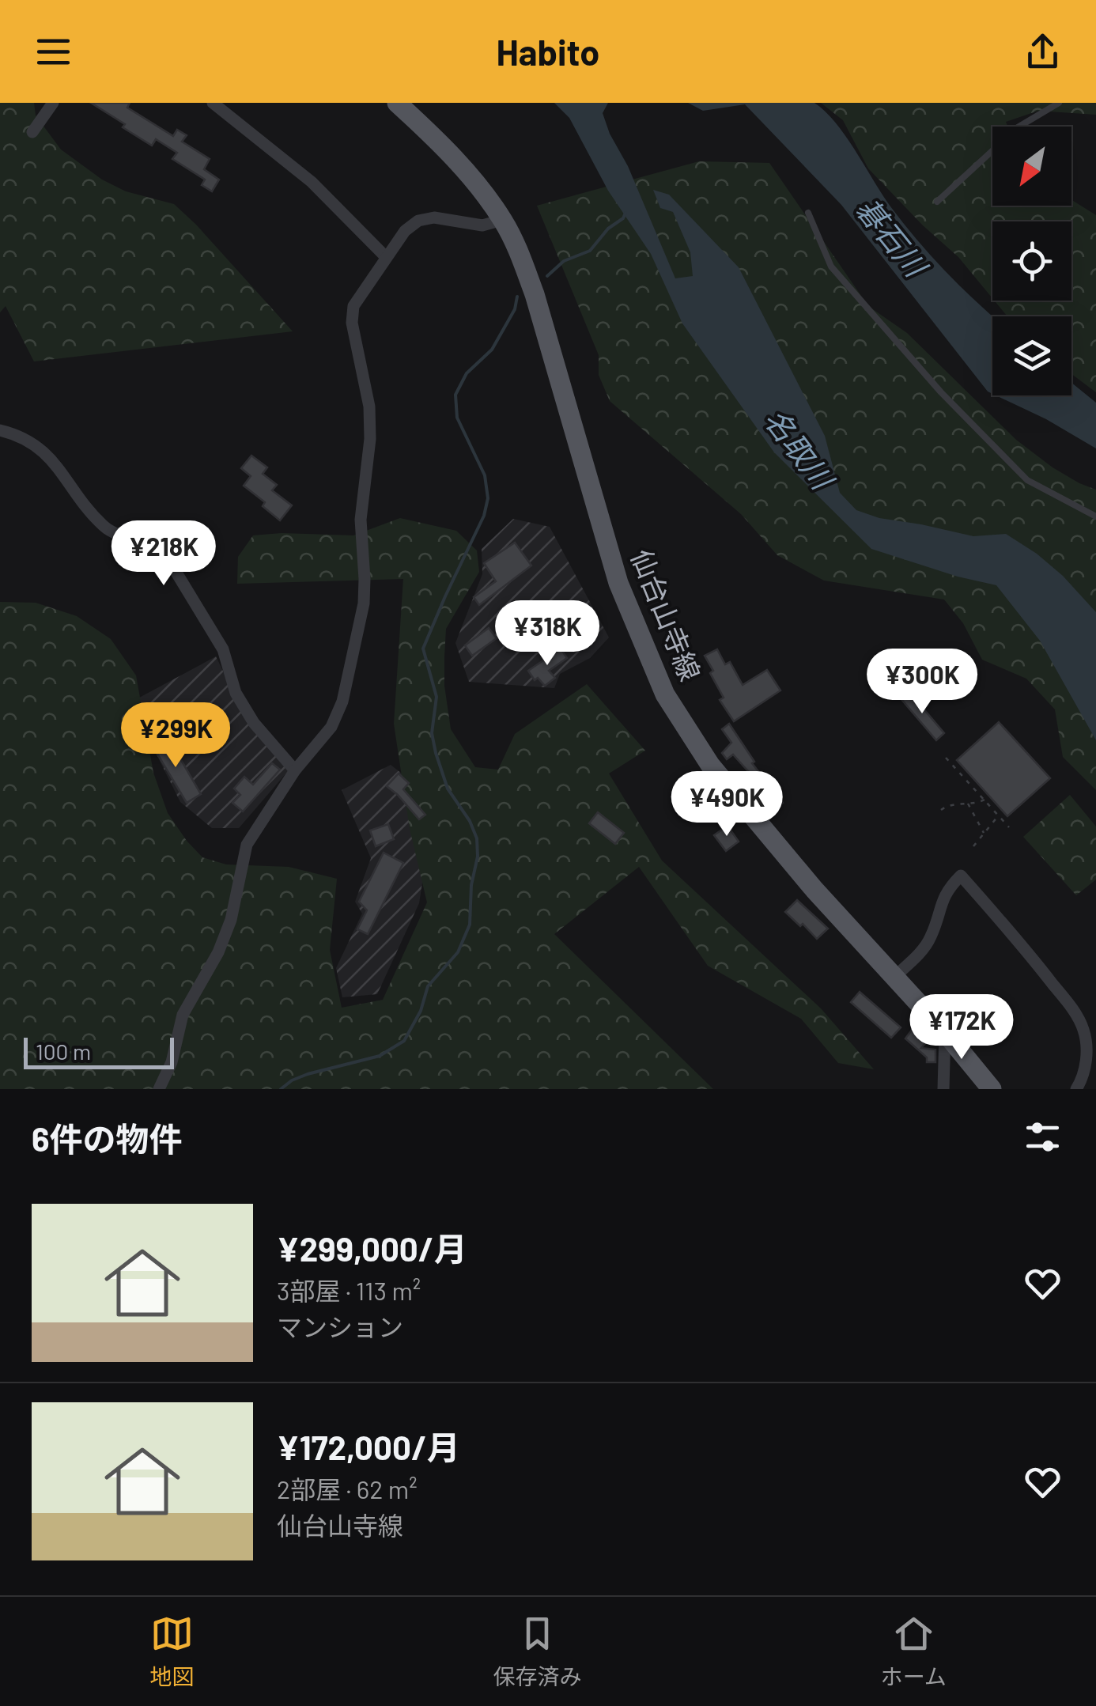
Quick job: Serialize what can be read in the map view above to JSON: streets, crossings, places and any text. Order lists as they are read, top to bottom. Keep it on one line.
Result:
{"streets":{"main road":["仙台山寺線"]},"water":["碁石川","名取川"],"scale_bar":"100 m","north":"bottom left","page":{"header":"Habito","price":["¥218K","¥318K","¥300K","¥299K","¥490K","¥172K"],"scale":"100 m","heading":"6件の物件","list":[{"name":"¥299,000/月","note":"3部屋 · 113 m² · マンション"},{"name":"¥172,000/月","note":"2部屋 · 62 m² · 仙台山寺線"}],"tabs":["地図","保存済み","ホーム"]}}
